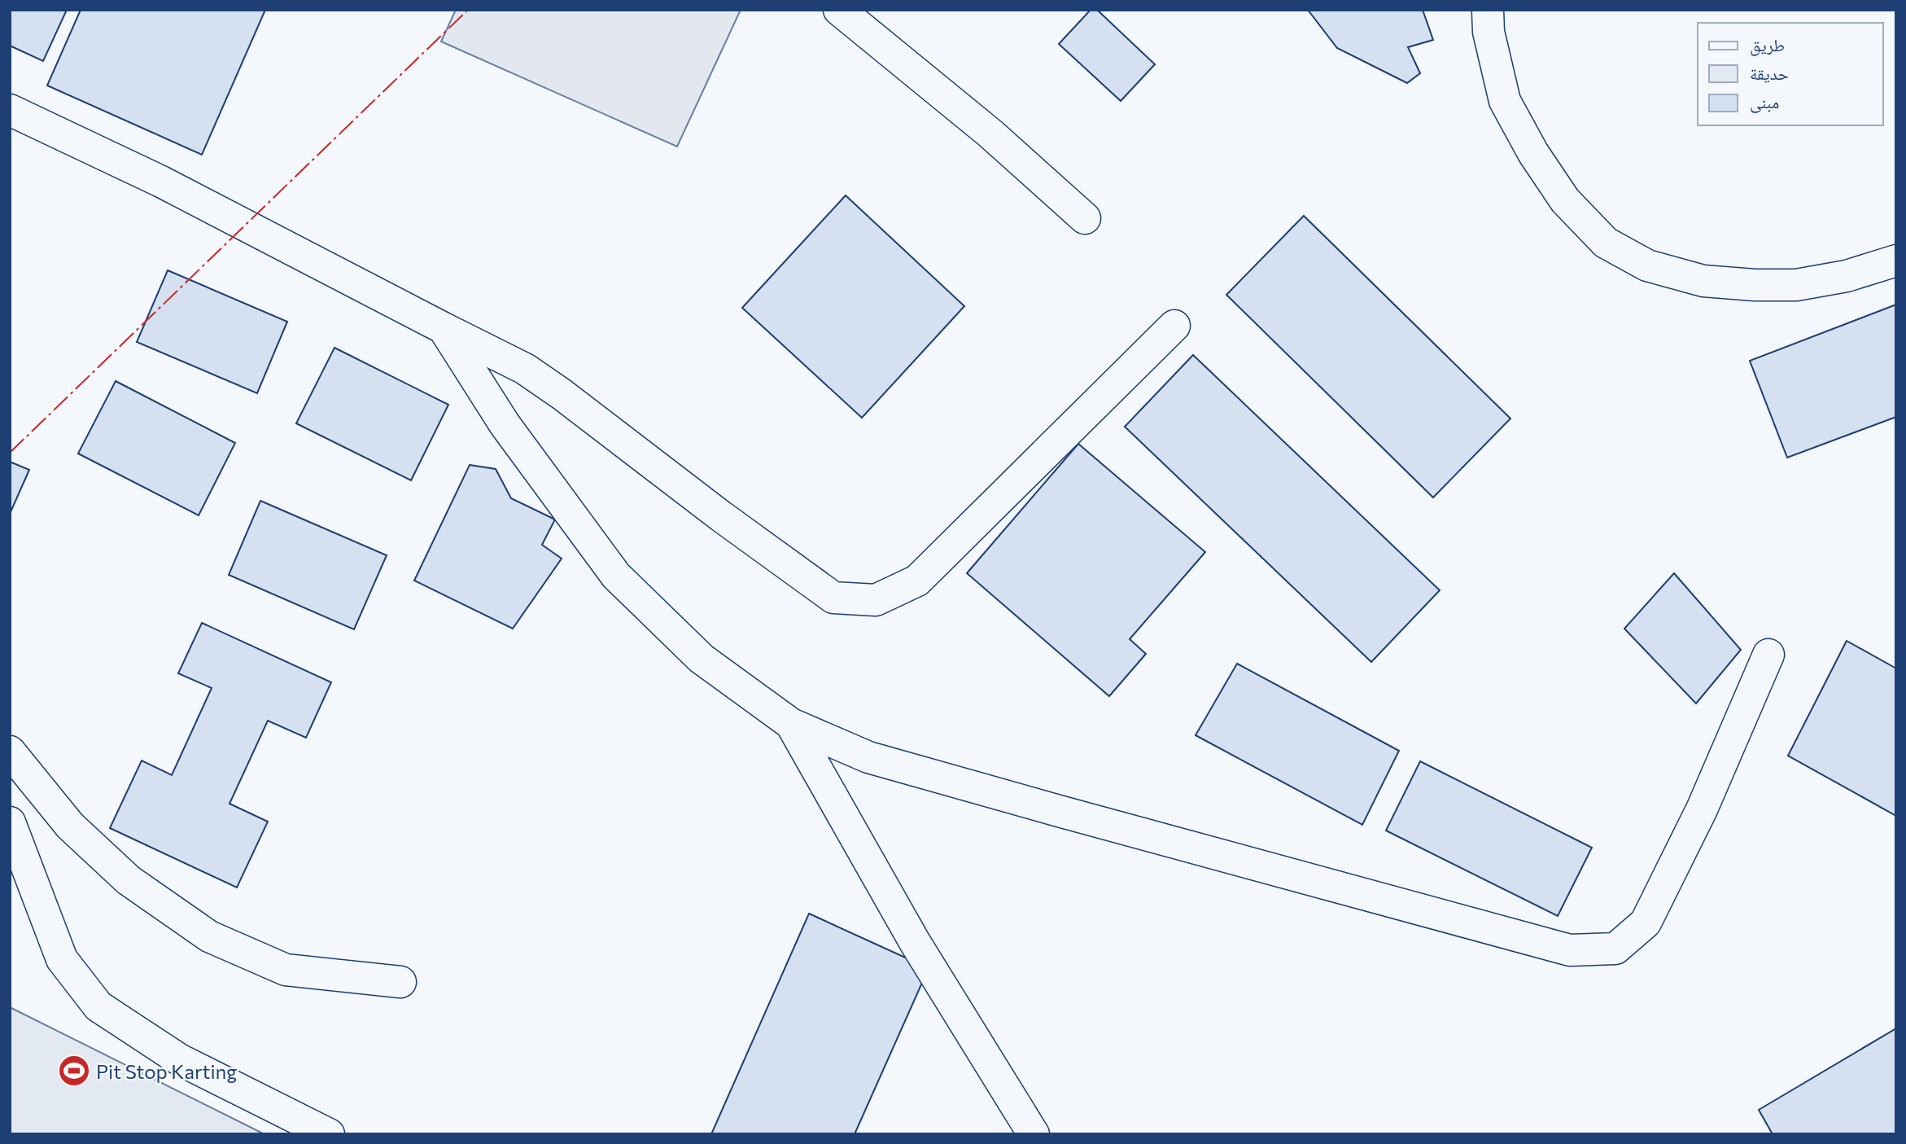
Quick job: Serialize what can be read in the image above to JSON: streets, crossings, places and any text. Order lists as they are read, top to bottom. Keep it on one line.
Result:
{"places":{"sports":["Pit Stop Karting"]},"legend":["طريق","حديقة","مبنى"]}
